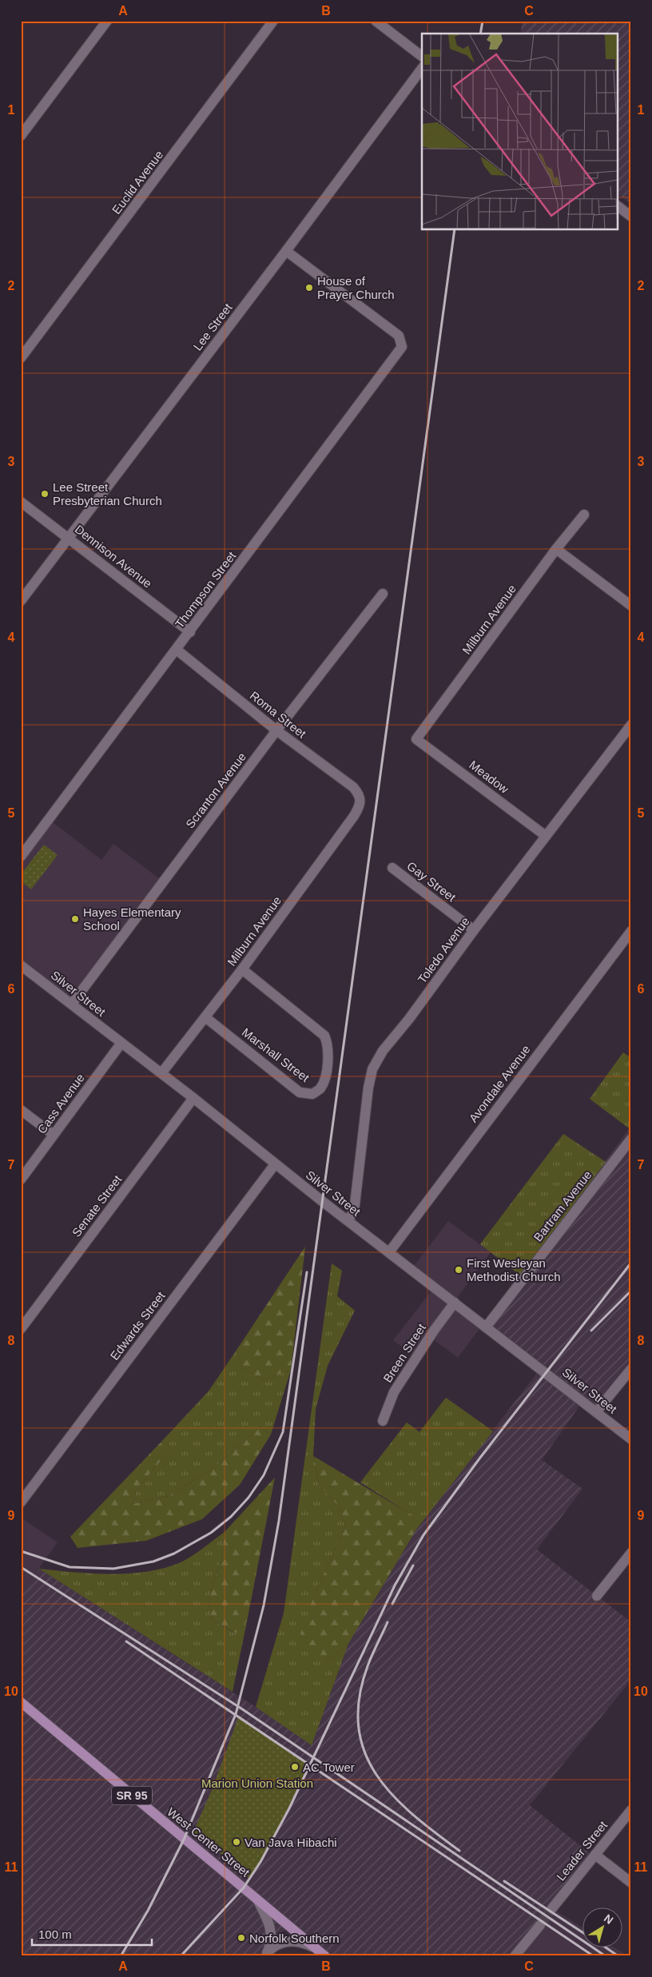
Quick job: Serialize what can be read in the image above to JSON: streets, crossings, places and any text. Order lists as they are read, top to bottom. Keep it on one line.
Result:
{"streets":{"main road":["SR 95","West Center Street"],"street":["Euclid Avenue","Lee Street","Dennison Avenue","Thompson Street","Milburn Avenue","Roma Street","Meadow","Scranton Avenue","Gay Street","Toledo Avenue","Silver Street","Marshall Street","Avondale Avenue","Cass Avenue","Senate Street","Bartram Avenue","Edwards Street","Breen Street","Leader Street"]},"crossings":[["Lee Street","Dennison Avenue"],["Lee Street","Thompson Street"],["Dennison Avenue","Thompson Street"],["Thompson Street","Roma Street"],["Milburn Avenue","Roma Street"],["Milburn Avenue","Meadow"],["Milburn Avenue","Silver Street"],["Milburn Avenue","Marshall Street"],["Roma Street","Scranton Avenue"],["Meadow","Toledo Avenue"],["Scranton Avenue","Silver Street"],["Gay Street","Toledo Avenue"],["Toledo Avenue","Silver Street"],["Silver Street","Avondale Avenue"],["Silver Street","Cass Avenue"],["Silver Street","Senate Street"],["Silver Street","Bartram Avenue"],["Silver Street","Edwards Street"],["Silver Street","Breen Street"]],"parks":["Marion Union Station"],"places":["House of Prayer Church","Lee Street Presbyterian Church","Hayes Elementary School","First Wesleyan Methodist Church","AC Tower","Van Java Hibachi","Norfolk Southern"],"scale_bar":"100 m","north":"top right","grid":{"columns":["A","B","C"],"rows":["1","2","3","4","5","6","7","8","9","10","11"]}}
